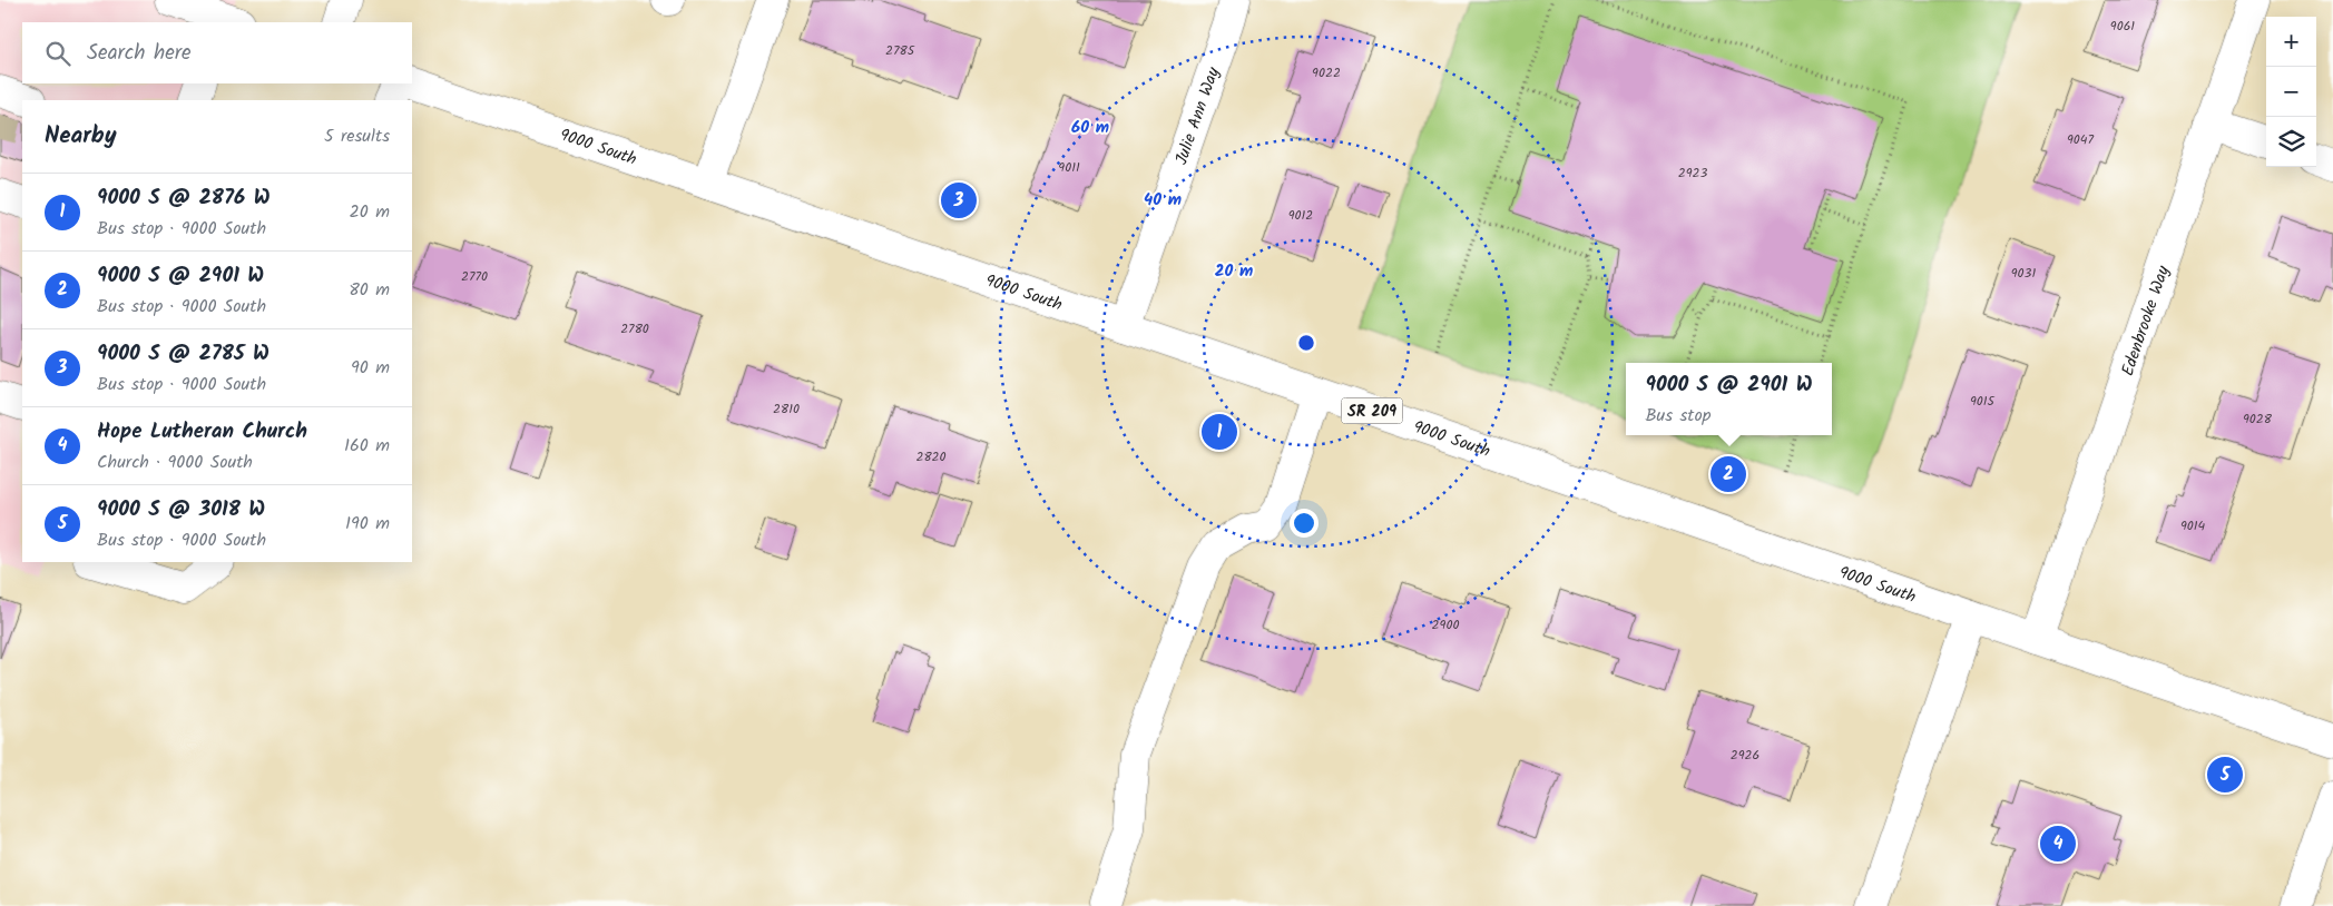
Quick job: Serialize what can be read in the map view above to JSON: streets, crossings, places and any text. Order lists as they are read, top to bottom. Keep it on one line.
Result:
{"streets":{"main road":["Julie Ann Way","9000 South","Edenbrooke Way","SR 209"]},"crossings":[["Julie Ann Way","9000 South"],["9000 South","Edenbrooke Way"]],"house_numbers":["9061","2785","9022","9047","9011","2923","9012","9031","2770","2780","9015","2810","9028","2820","9014","2900","2926"],"page":{"map_buttons":["+","−"],"search":"Search here","heading":["Nearby","5 results"],"list":[{"mark":"1","name":"9000 S @ 2876 W","note":"Bus stop · 9000 South","value":"20 m"},{"mark":"2","name":"9000 S @ 2901 W","note":"Bus stop · 9000 South","value":"80 m"},{"mark":"3","name":"9000 S @ 2785 W","note":"Bus stop · 9000 South","value":"90 m"},{"mark":"4","name":"Hope Lutheran Church","note":"Church · 9000 South","value":"160 m"},{"mark":"5","name":"9000 S @ 3018 W","note":"Bus stop · 9000 South","value":"190 m"}],"pins":["3","1","2","5","4"],"popup":["9000 S @ 2901 W","Bus stop"]},"rings":["60 m","40 m","20 m"]}
